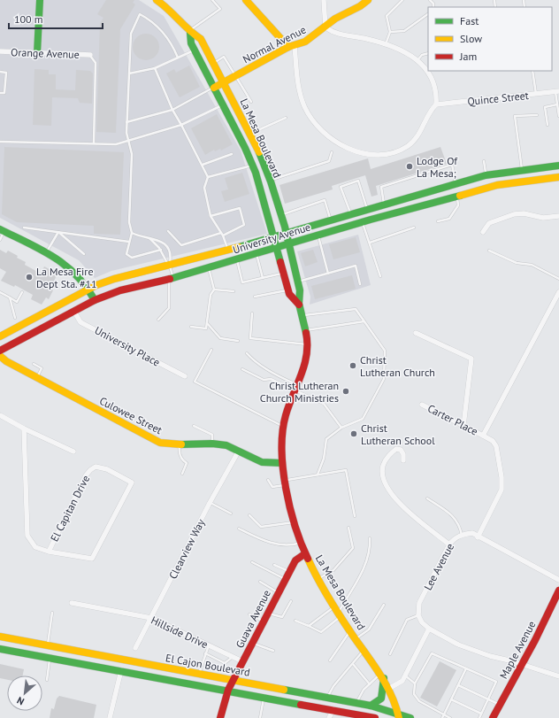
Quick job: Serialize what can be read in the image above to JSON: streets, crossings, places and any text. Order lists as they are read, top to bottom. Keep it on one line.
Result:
{"streets":{"main road":["Normal Avenue","La Mesa Boulevard","University Avenue","Culowee Street","Guava Avenue","Maple Avenue","El Cajon Boulevard"],"street":["Orange Avenue","Quince Street","University Place","Carter Place","El Capitan Drive","Clearview Way","Lee Avenue","Hillside Drive"]},"crossings":[["Normal Avenue","La Mesa Boulevard"],["La Mesa Boulevard","University Avenue"],["La Mesa Boulevard","Culowee Street"],["La Mesa Boulevard","Guava Avenue"],["La Mesa Boulevard","El Cajon Boulevard"],["University Avenue","University Place"],["Culowee Street","Clearview Way"],["Clearview Way","Hillside Drive"],["Guava Avenue","Hillside Drive"],["Guava Avenue","El Cajon Boulevard"]],"places":["Lodge Of La Mesa;","La Mesa Fire Dept Sta. #11","Christ Lutheran Church","Christ Lutheran Church Ministries","Christ Lutheran School"],"legend":["Fast","Slow","Jam"],"scale_bar":"100 m","north":"bottom left"}
